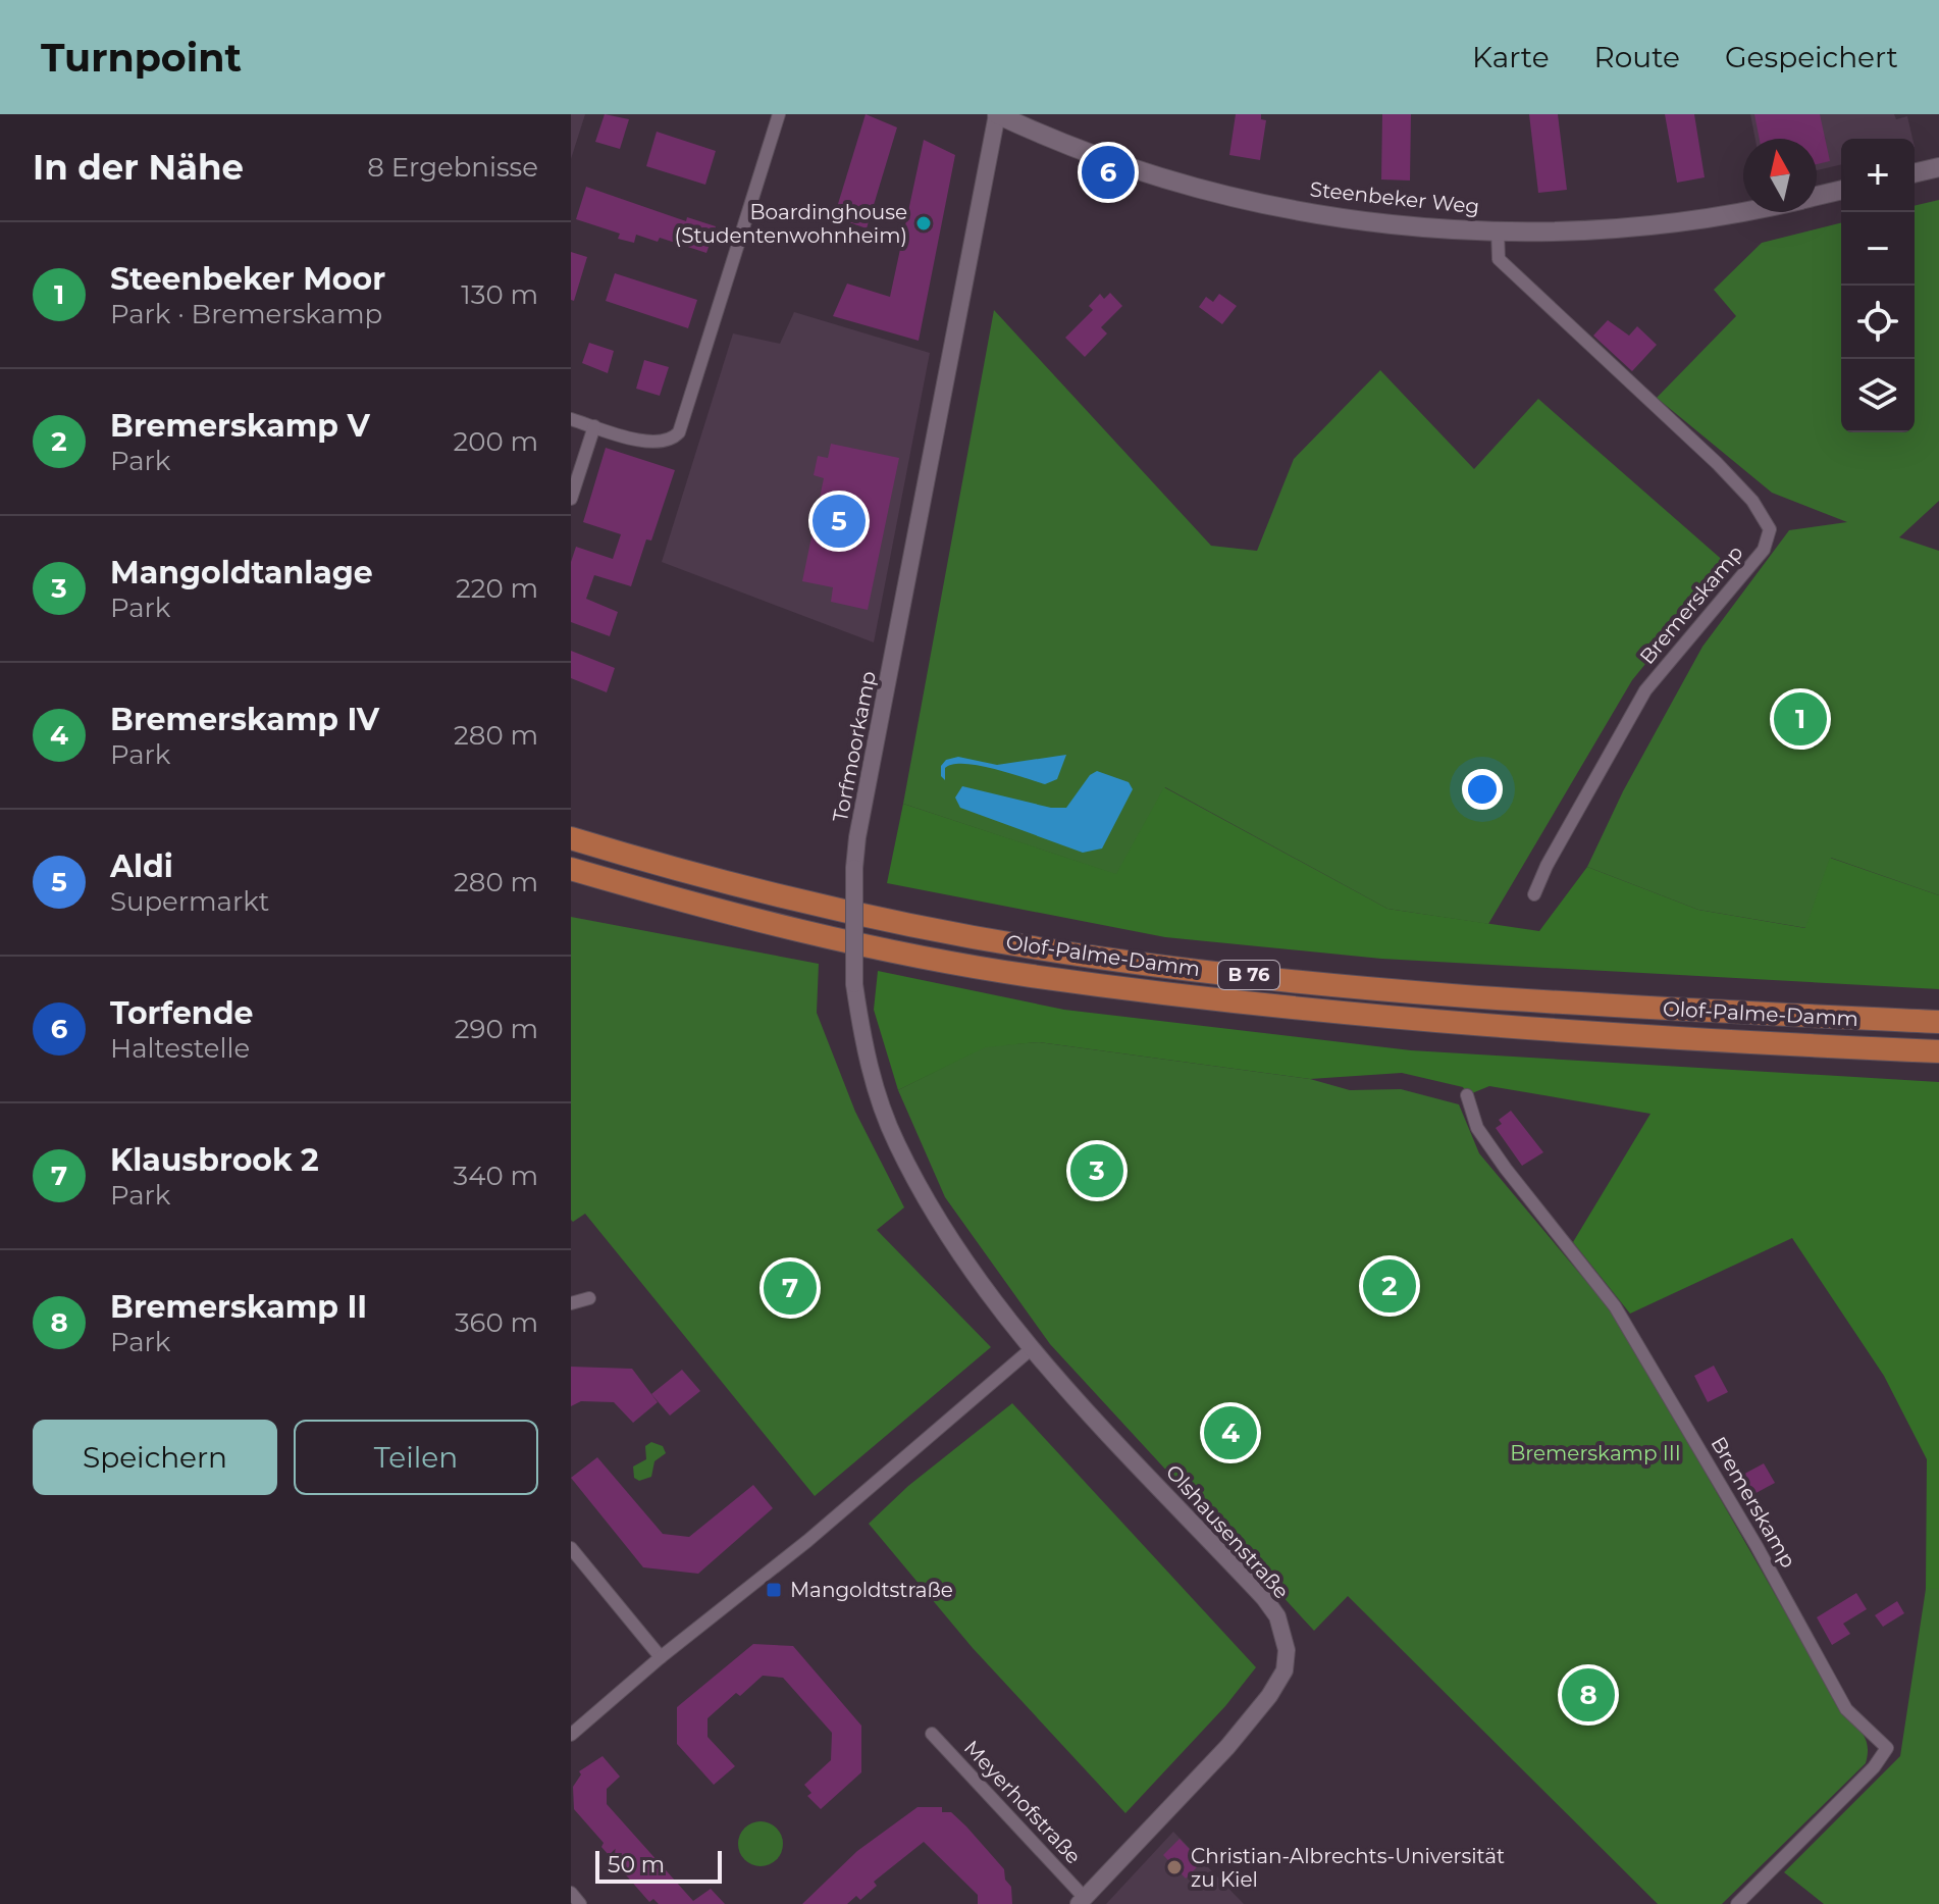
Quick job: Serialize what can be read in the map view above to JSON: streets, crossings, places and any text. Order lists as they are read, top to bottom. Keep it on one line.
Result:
{"streets":{"highway":["Olof-Palme-Damm","B 76"],"main road":["Steenbeker Weg"],"street":["Bremerskamp","Torfmoorkamp","Olshausenstraße","Meyerhofstraße"]},"crossings":[["Steenbeker Weg","Bremerskamp"],["Steenbeker Weg","Torfmoorkamp"],["Torfmoorkamp","Olshausenstraße"],["Olshausenstraße","Meyerhofstraße"]],"parks":["Bremerskamp III"],"places":{"other":["Boardinghouse (Studentenwohnheim)","Christian-Albrechts-Universität zu Kiel"],"transit":["Mangoldtstraße"]},"scale_bar":"50 m","north":"top","page":{"header":"Turnpoint","nav":["Karte","Route","Gespeichert"],"heading":["In der Nähe","8 Ergebnisse"],"map_buttons":["+","−"],"pins":["6","5","1","3","2","7","4","8"],"list":[{"mark":"1","name":"Steenbeker Moor","note":"Park · Bremerskamp","value":"130 m"},{"mark":"2","name":"Bremerskamp V","note":"Park","value":"200 m"},{"mark":"3","name":"Mangoldtanlage","note":"Park","value":"220 m"},{"mark":"4","name":"Bremerskamp IV","note":"Park","value":"280 m"},{"mark":"5","name":"Aldi","note":"Supermarkt","value":"280 m"},{"mark":"6","name":"Torfende","note":"Haltestelle","value":"290 m"},{"mark":"7","name":"Klausbrook 2","note":"Park","value":"340 m"},{"mark":"8","name":"Bremerskamp II","note":"Park","value":"360 m"}],"buttons":["Speichern","Teilen"],"scale":"50 m"}}
